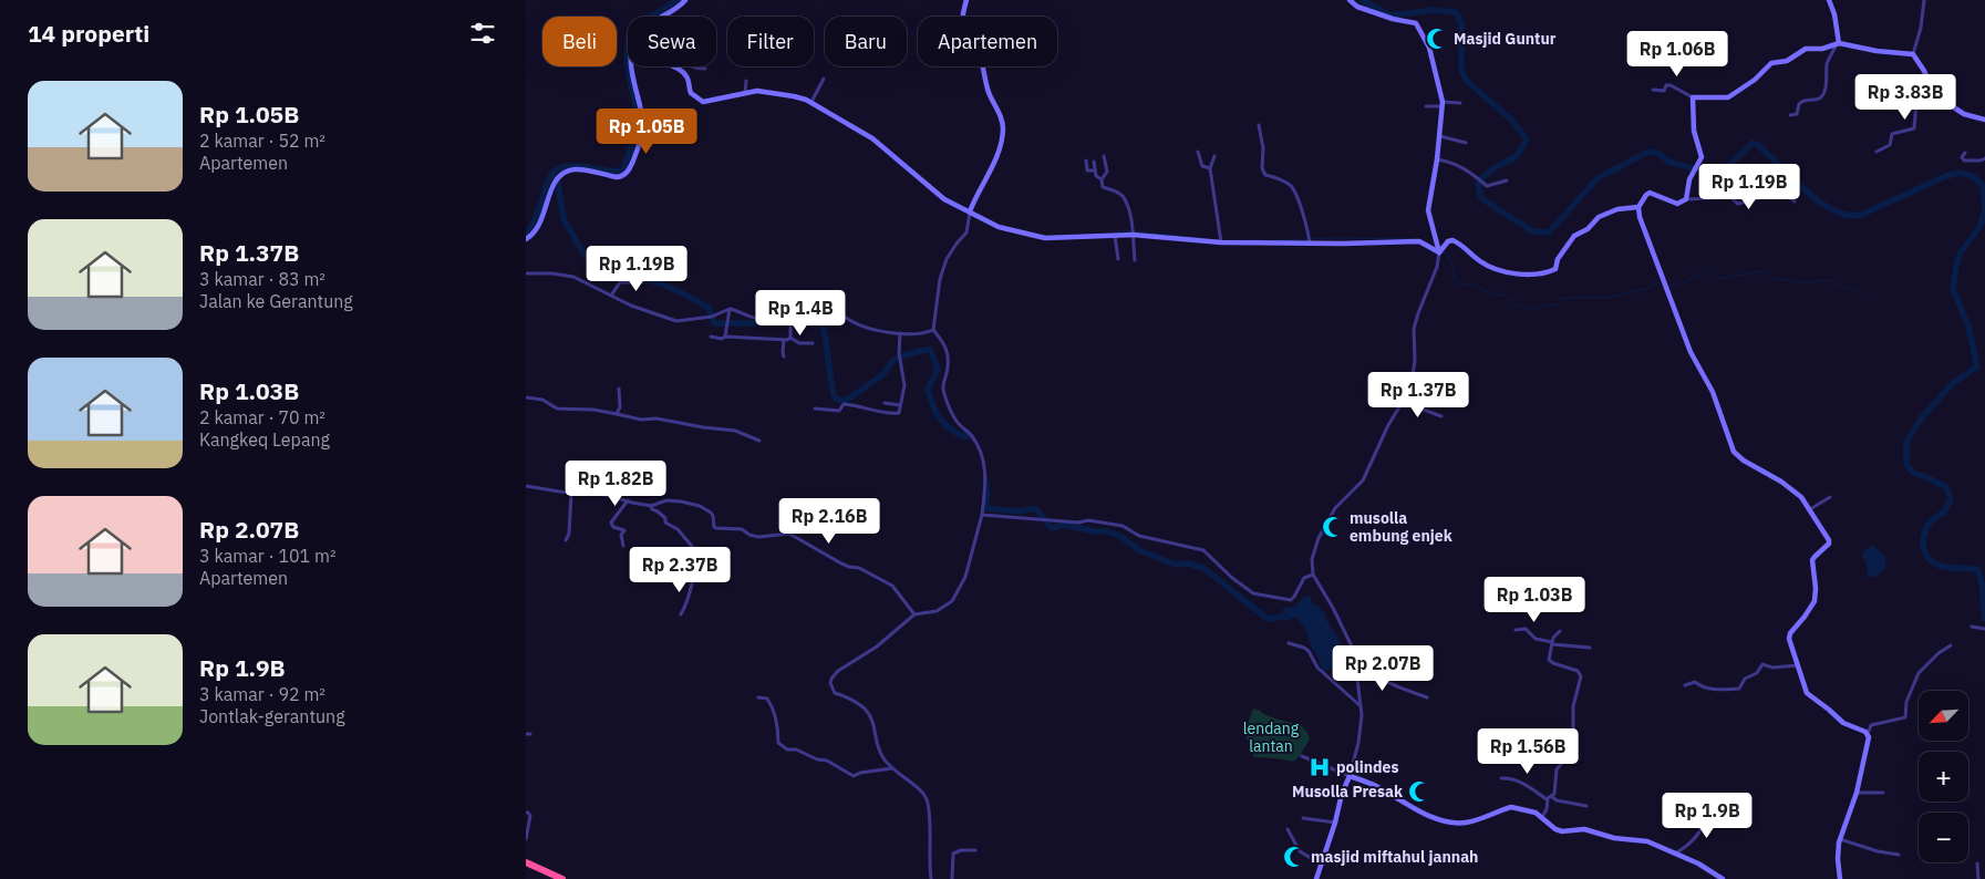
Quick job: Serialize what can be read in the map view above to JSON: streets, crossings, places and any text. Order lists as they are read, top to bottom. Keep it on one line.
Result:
{"parks":["lendang lantan"],"places":{"mosque":["Masjid Guntur","musolla embung enjek","Musolla Presak","masjid miftahul jannah"],"hospital":["polindes"]},"north":"bottom left","page":{"heading":"14 properti","chip":["Beli","Sewa","Filter","Baru","Apartemen"],"price":["Rp 1.06B","Rp 3.83B","Rp 1.05B","Rp 1.19B","Rp 1.19B","Rp 1.4B","Rp 1.37B","Rp 1.82B","Rp 2.16B","Rp 2.37B","Rp 1.03B","Rp 2.07B","Rp 1.56B","Rp 1.9B"],"list":[{"name":"Rp 1.05B","note":"2 kamar · 52 m² · Apartemen"},{"name":"Rp 1.37B","note":"3 kamar · 83 m² · Jalan ke Gerantung"},{"name":"Rp 1.03B","note":"2 kamar · 70 m² · Kangkeq Lepang"},{"name":"Rp 2.07B","note":"3 kamar · 101 m² · Apartemen"},{"name":"Rp 1.9B","note":"3 kamar · 92 m² · Jontlak-gerantung"}],"map_buttons":["+","−"]}}
